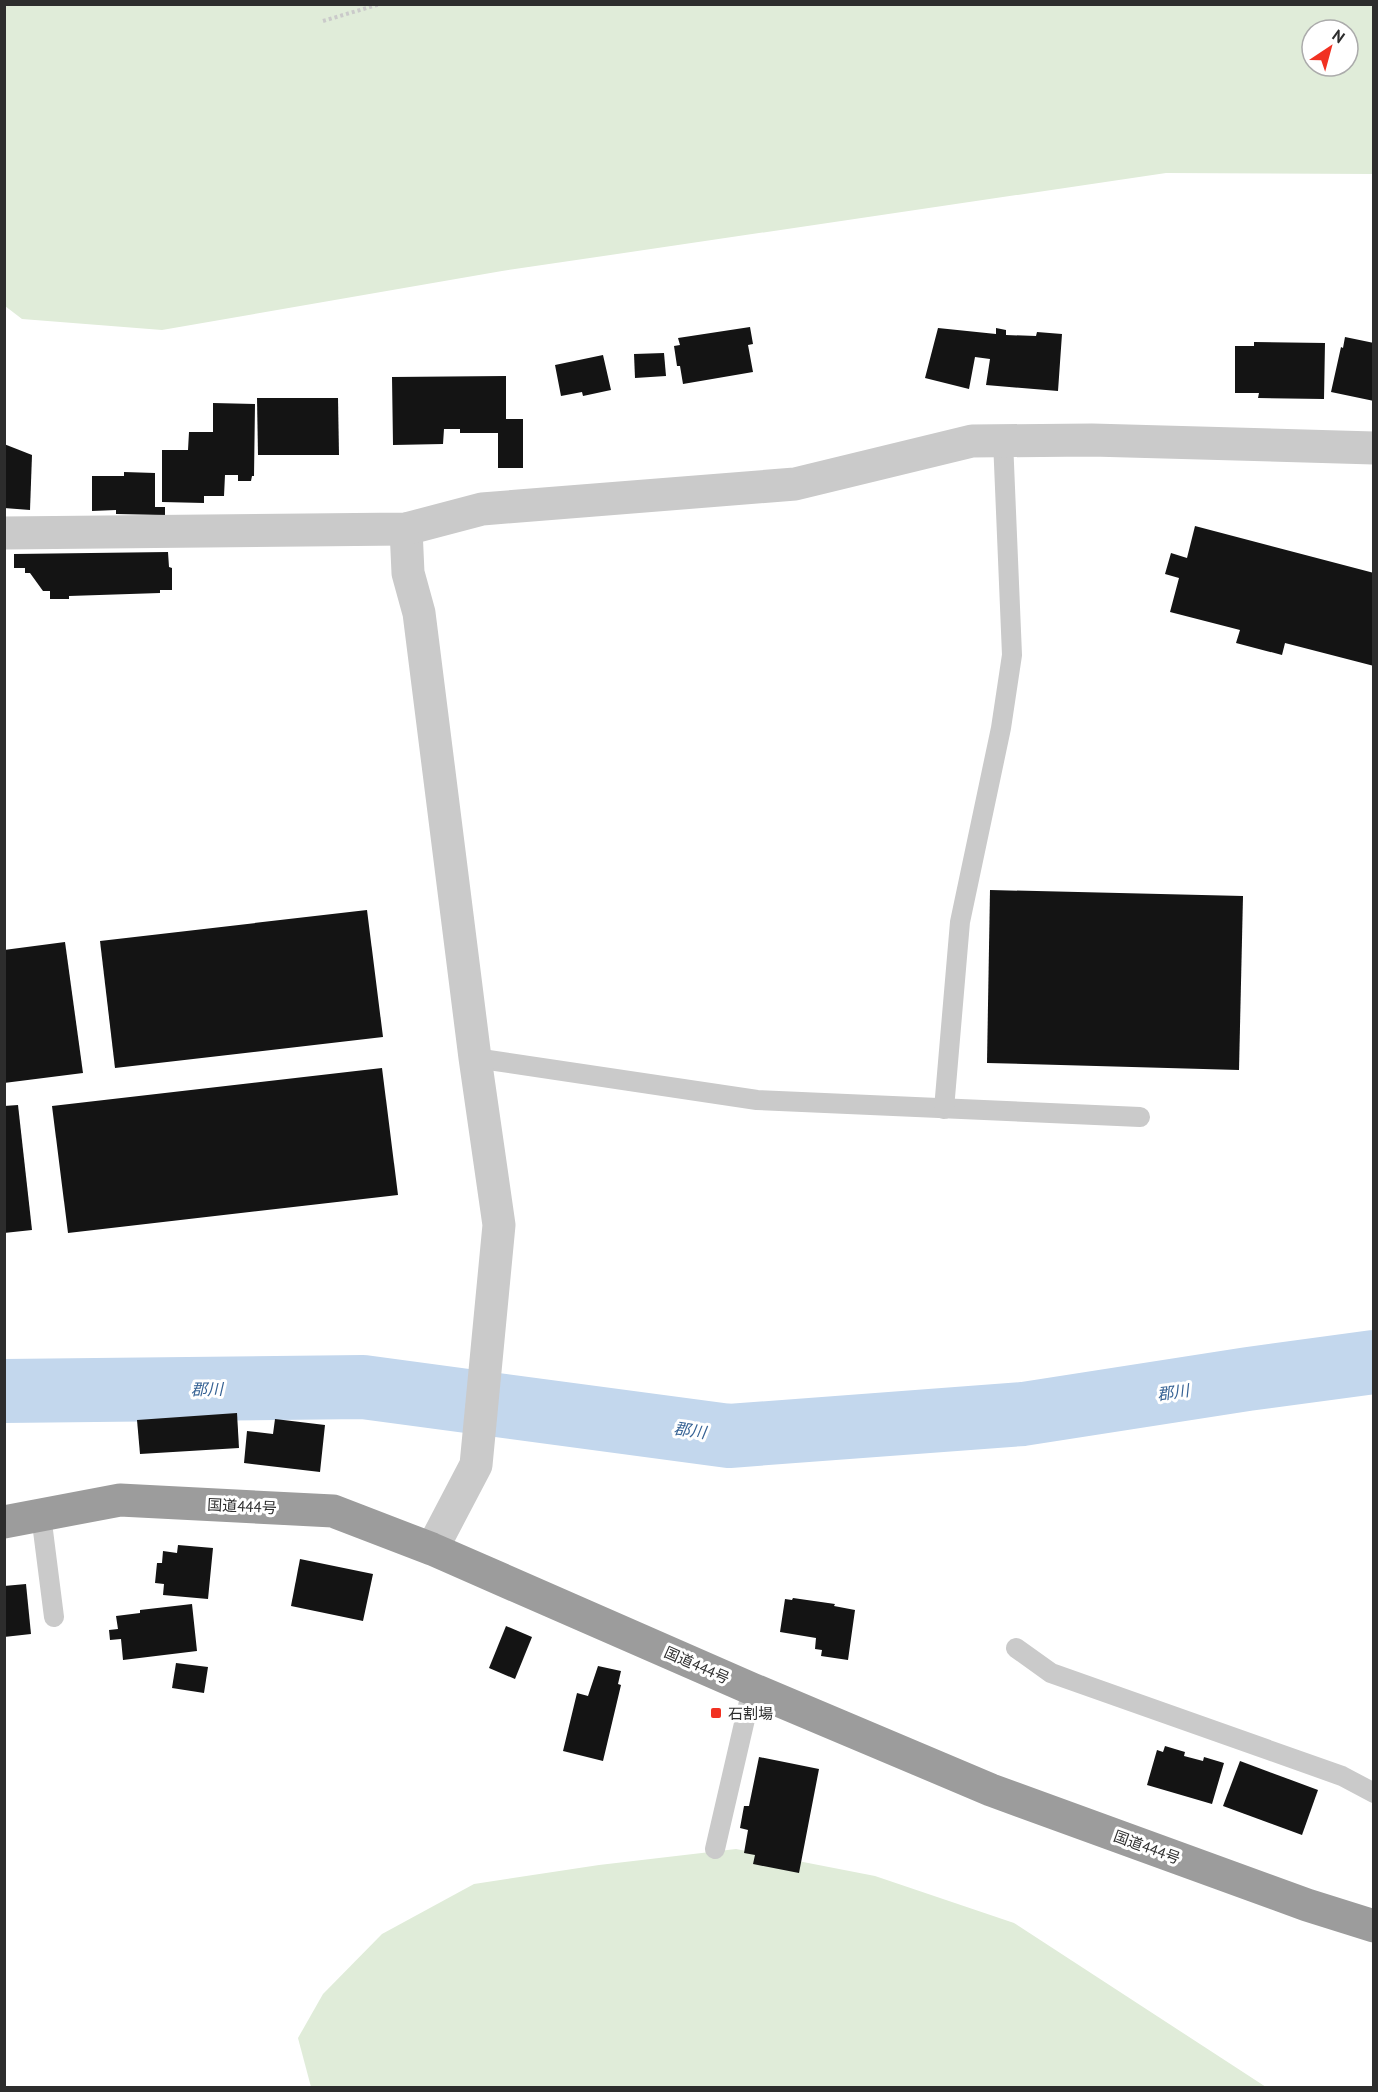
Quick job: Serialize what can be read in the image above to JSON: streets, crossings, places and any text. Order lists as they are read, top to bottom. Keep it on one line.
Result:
{"streets":{"highway":["国道444号"]},"water":["郡川"],"places":{"transit":["石割場"]},"north":"top right"}
